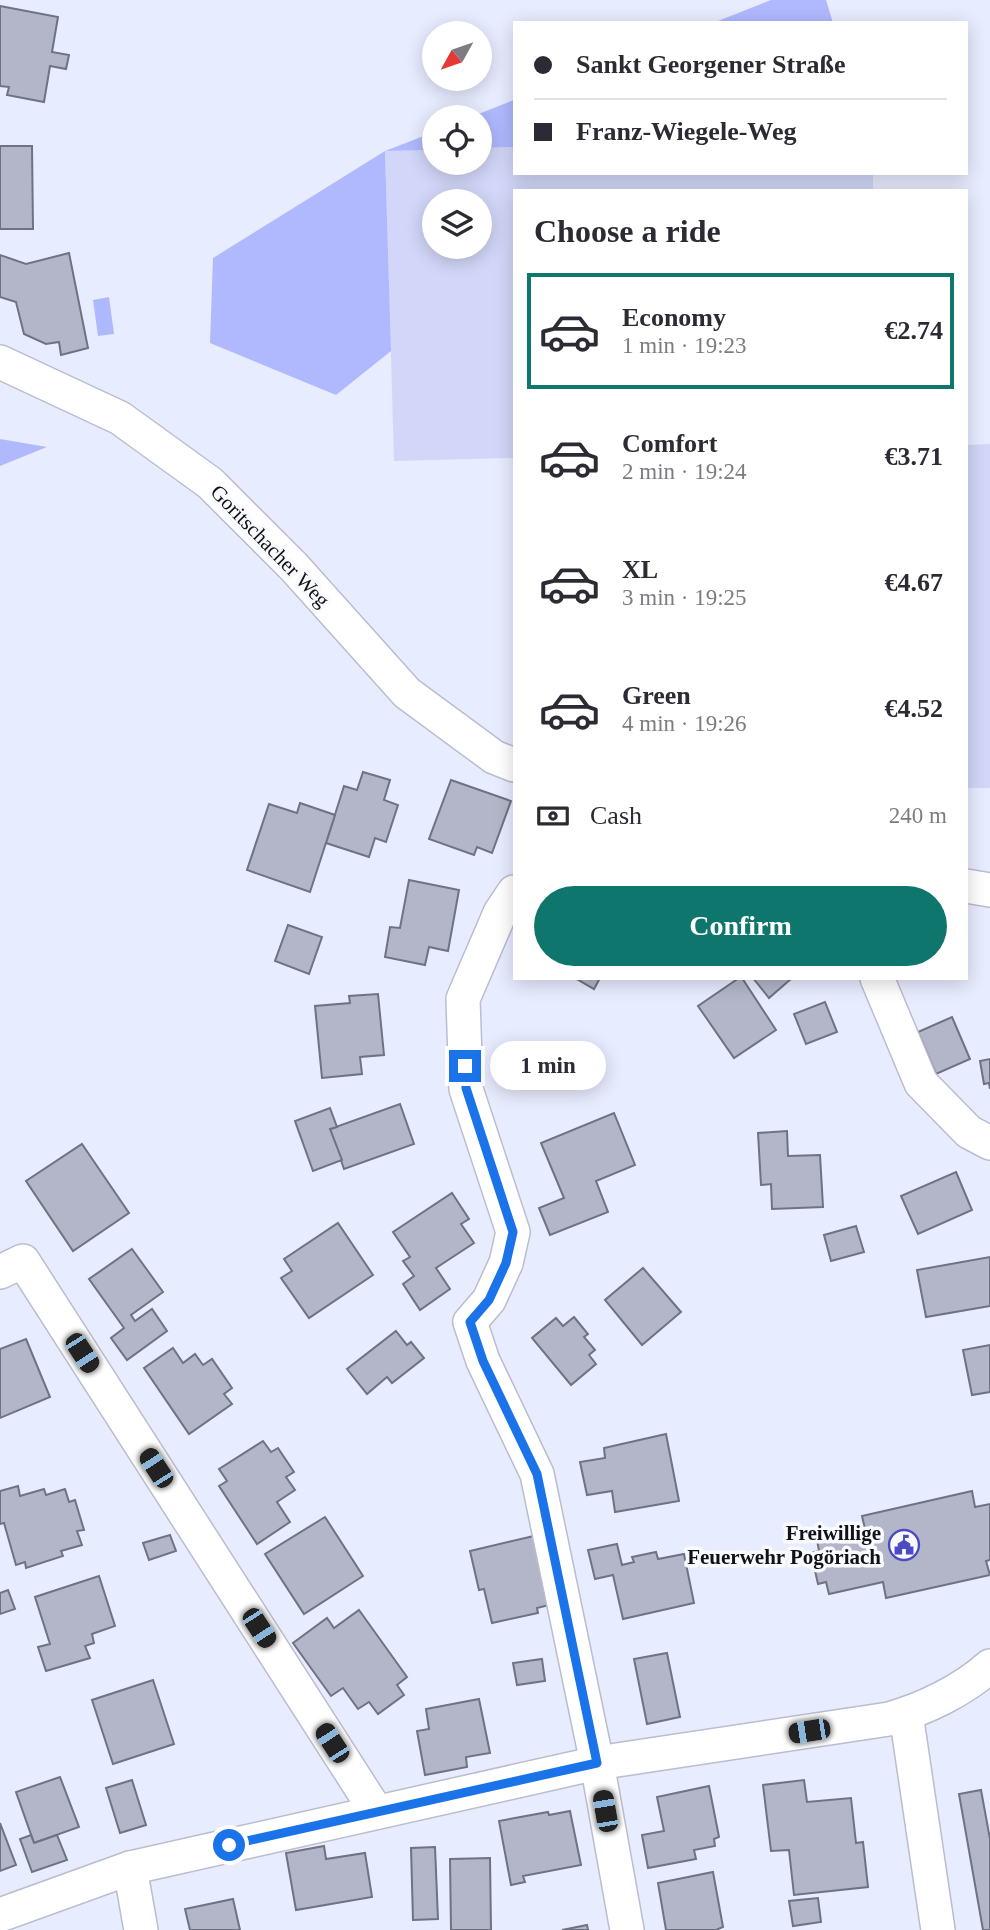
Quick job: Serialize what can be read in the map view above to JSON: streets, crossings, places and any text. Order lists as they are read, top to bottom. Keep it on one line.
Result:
{"streets":{"street":["Goritschacher Weg"]},"places":{"public building":["Freiwillige Feuerwehr Pogöriach"]},"north":"bottom left","page":{"banner":["Sankt Georgener Straße","Franz-Wiegele-Weg"],"heading":"Choose a ride","list":[{"name":"Economy","note":"1 min · 19:23","value":"€2.74"},{"name":"Comfort","note":"2 min · 19:24","value":"€3.71"},{"name":"XL","note":"3 min · 19:25","value":"€4.67"},{"name":"Green","note":"4 min · 19:26","value":"€4.52"}],"pay":["Cash","240 m"],"buttons":"Confirm","bubble":"1 min"}}
